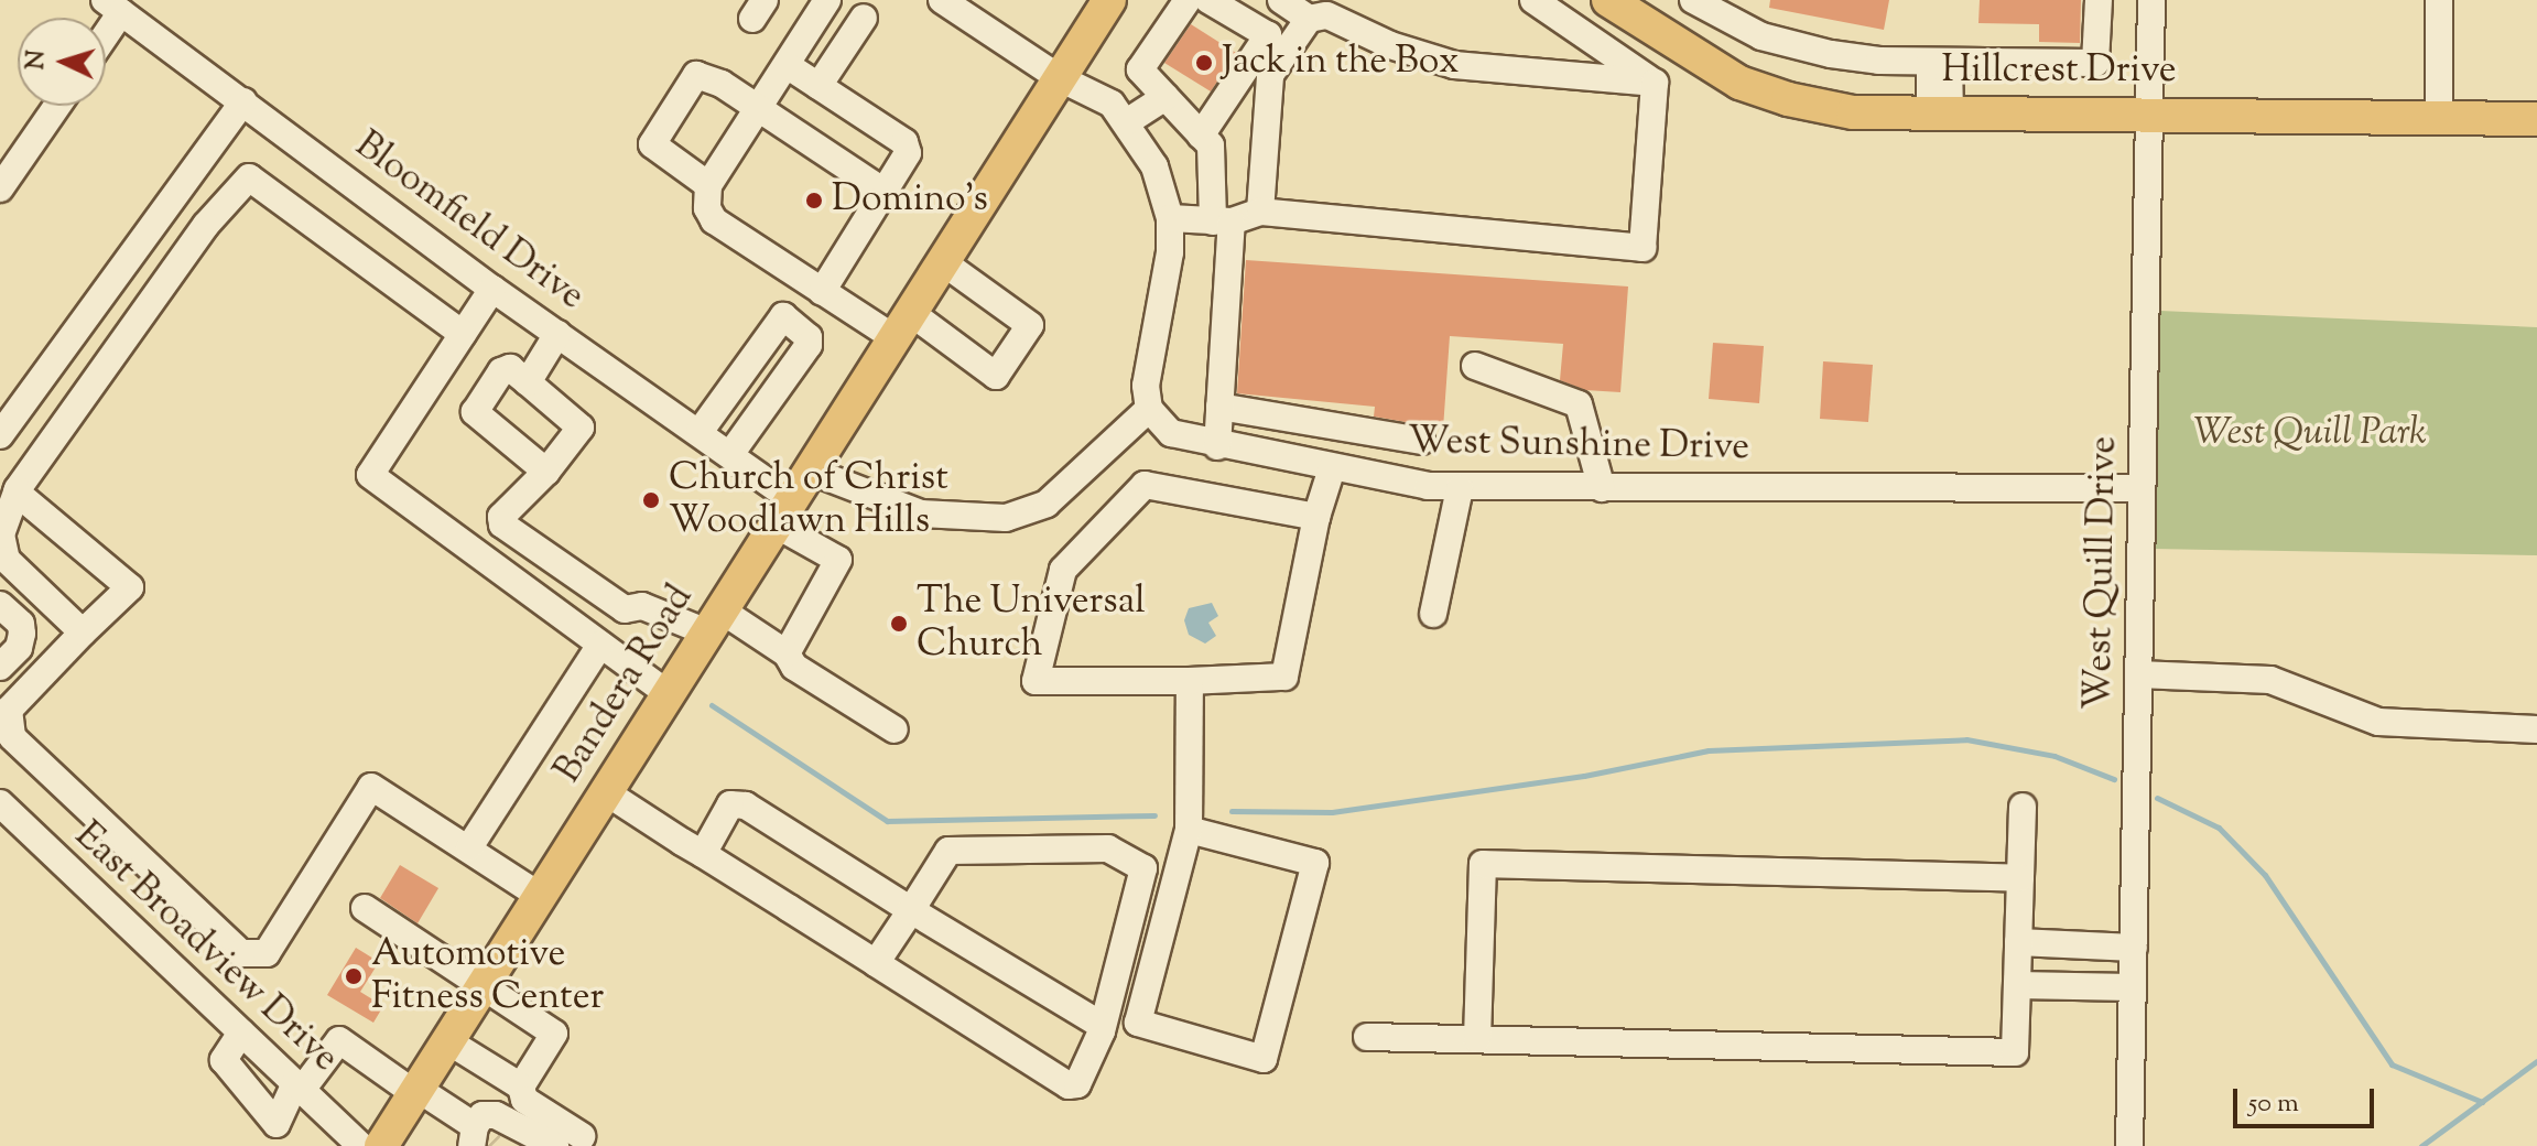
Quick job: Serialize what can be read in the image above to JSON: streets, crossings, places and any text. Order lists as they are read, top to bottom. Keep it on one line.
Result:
{"streets":{"main road":["Hillcrest Drive","Bandera Road"],"street":["Bloomfield Drive","West Sunshine Drive","West Quill Drive","East Broadview Drive"]},"crossings":[["Hillcrest Drive","West Quill Drive"],["Bloomfield Drive","Bandera Road"],["West Sunshine Drive","West Quill Drive"]],"parks":["West Quill Park"],"places":["Jack in the Box","Domino's","Church of Christ Woodlawn Hills","The Universal Church","Automotive Fitness Center"],"scale_bar":"50 m","north":"left"}
